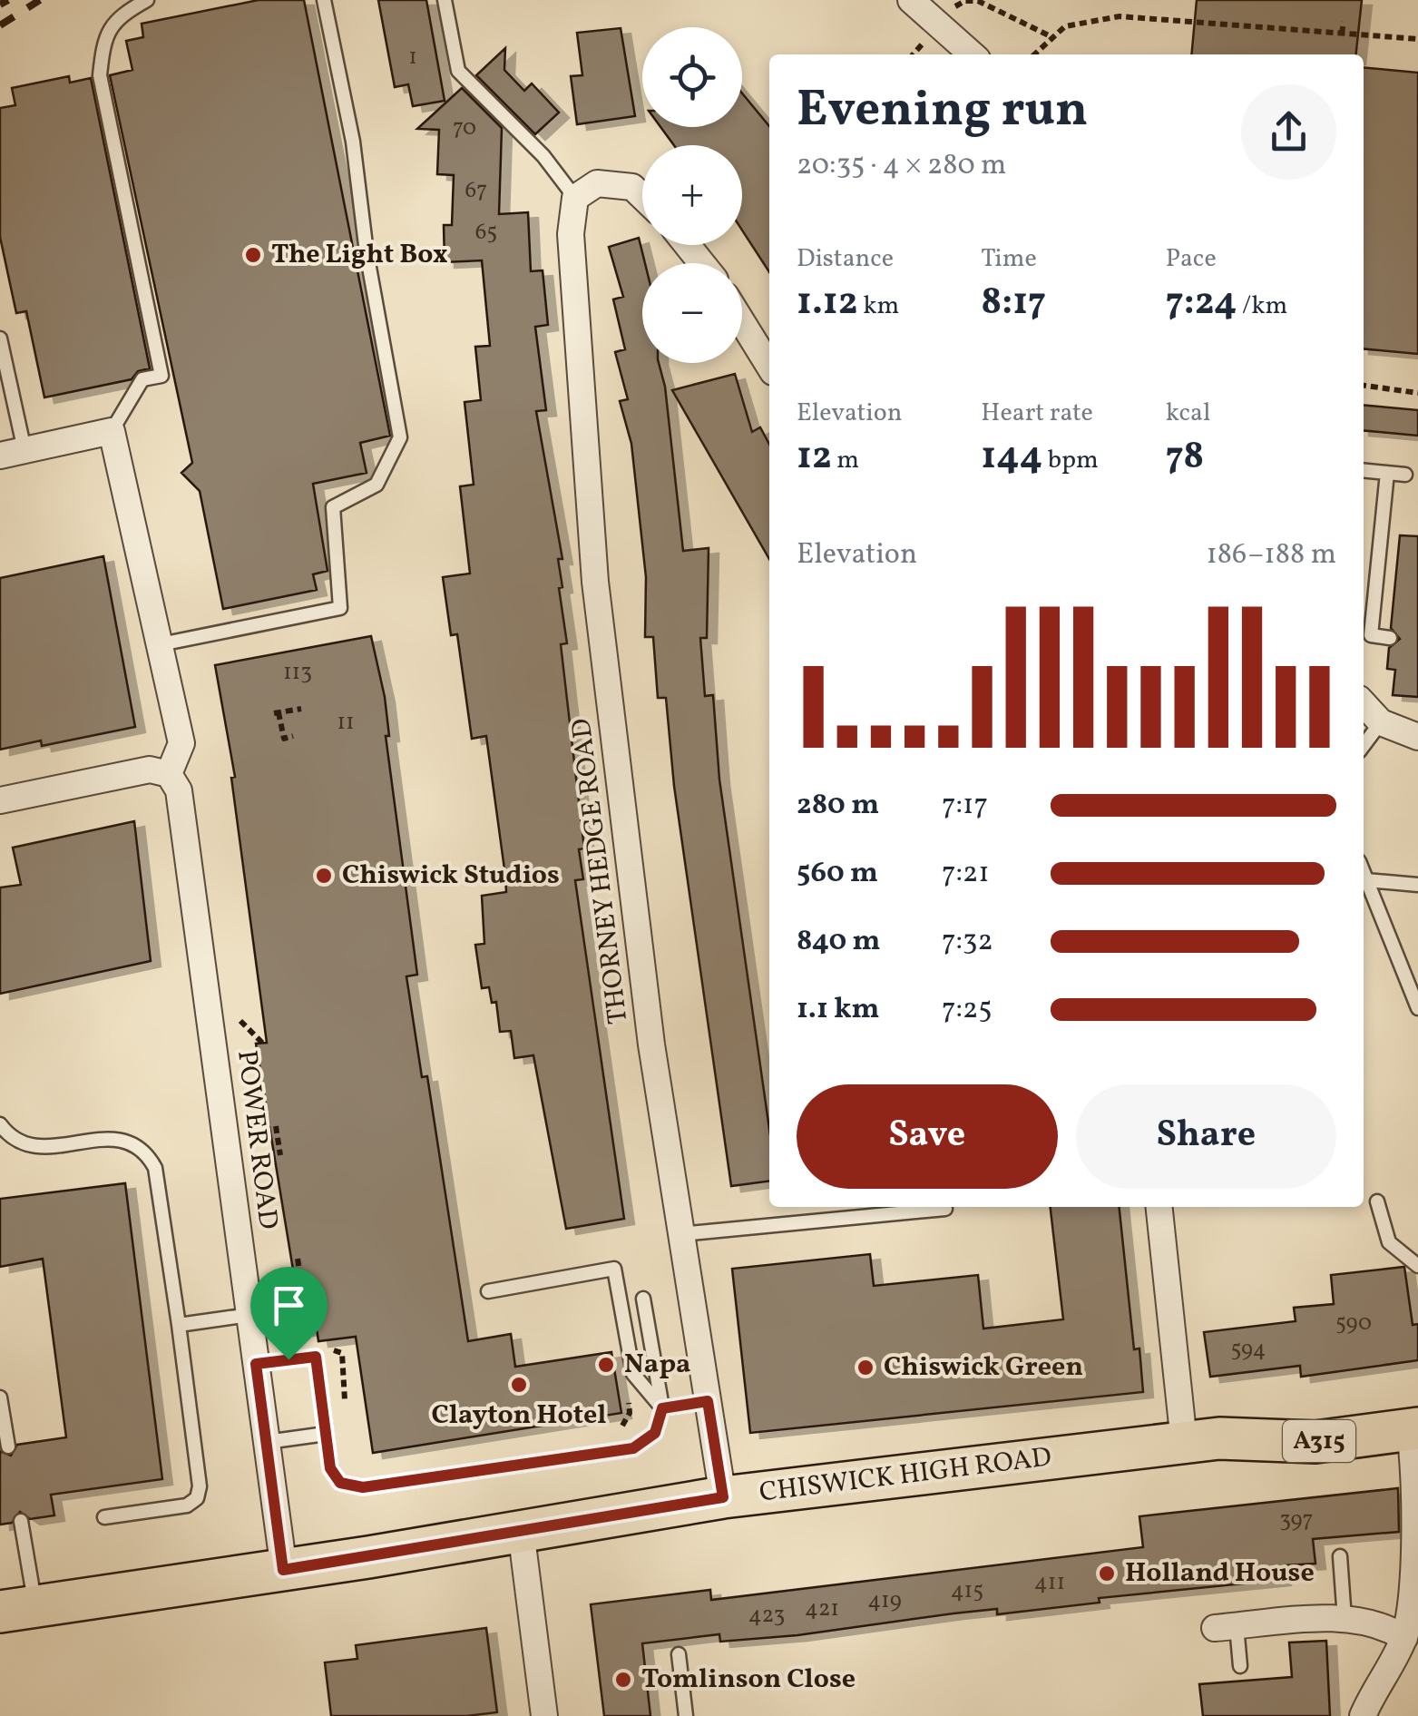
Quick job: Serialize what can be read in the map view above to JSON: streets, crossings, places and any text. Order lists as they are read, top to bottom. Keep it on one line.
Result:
{"streets":{"main road":["A315","CHISWICK HIGH ROAD"],"street":["THORNEY HEDGE ROAD","POWER ROAD"]},"crossings":[["THORNEY HEDGE ROAD","CHISWICK HIGH ROAD"],["POWER ROAD","CHISWICK HIGH ROAD"]],"places":["The Light Box","Chiswick Studios","Napa","Chiswick Green","Clayton Hotel","Holland House","Tomlinson Close"],"house_numbers":["1","70","67","65","113","11","590","594","397","411","415","419","421","423"],"page":{"map_buttons":["+","−"],"heading":["Evening run","20:35 · 4 × 280 m"],"stats":[["Distance","1.12 km"],["Time","8:17"],["Pace","7:24 /km"],["Elevation","12 m"],["Heart rate","144 bpm"],["kcal","78"]],"chart":["Elevation","186–188 m"],"list":[{"name":"280 m","note":"7:17"},{"name":"560 m","note":"7:21"},{"name":"840 m","note":"7:32"},{"name":"1.1 km","note":"7:25"}],"buttons":["Save","Share"]}}
